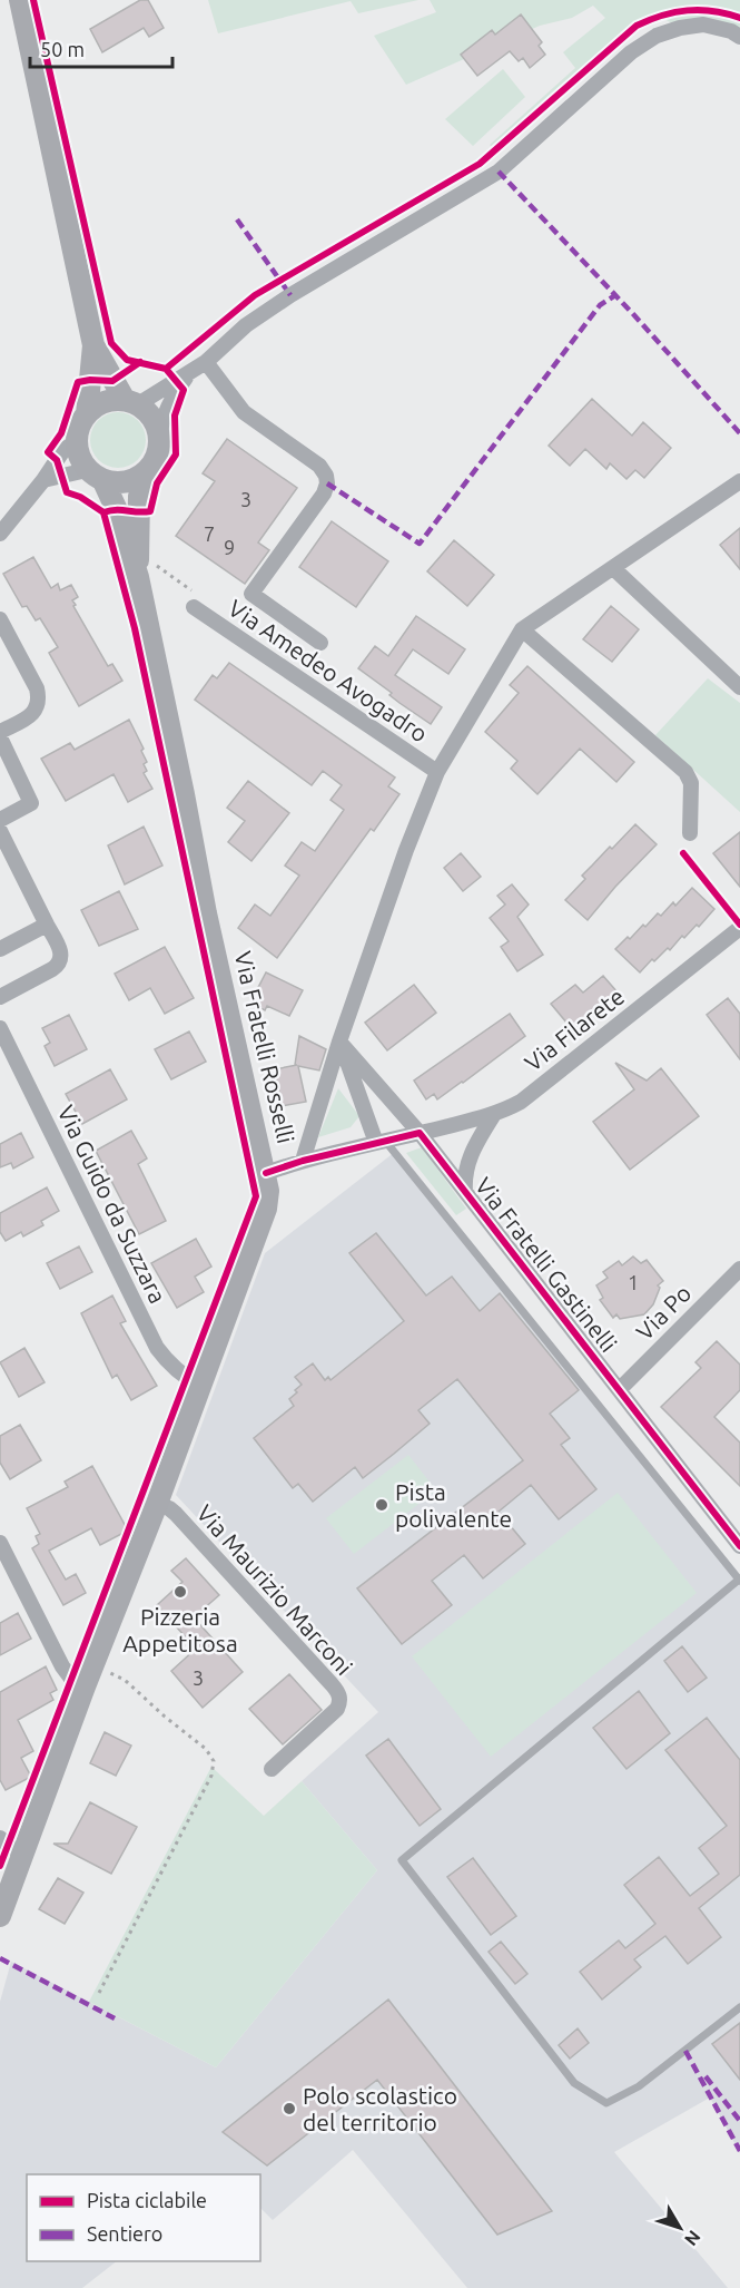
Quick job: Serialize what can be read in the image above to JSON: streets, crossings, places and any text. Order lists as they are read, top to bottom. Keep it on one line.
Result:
{"streets":{"street":["Via Amedeo Avogadro","Via Filarete","Via Fratelli Rosselli","Via Guido da Suzzara","Via Fratelli Gastinelli","Via Po","Via Maurizio Marconi"]},"crossings":[["Via Amedeo Avogadro","Via Fratelli Gastinelli"],["Via Filarete","Via Fratelli Gastinelli"],["Via Fratelli Rosselli","Via Guido da Suzzara"],["Via Fratelli Rosselli","Via Maurizio Marconi"],["Via Fratelli Gastinelli","Via Po"]],"places":["Pista polivalente","Pizzeria Appetitosa","Polo scolastico del territorio"],"house_numbers":["3","7","9","1","3"],"legend":["Pista ciclabile","Sentiero"],"scale_bar":"50 m","north":"bottom right"}
